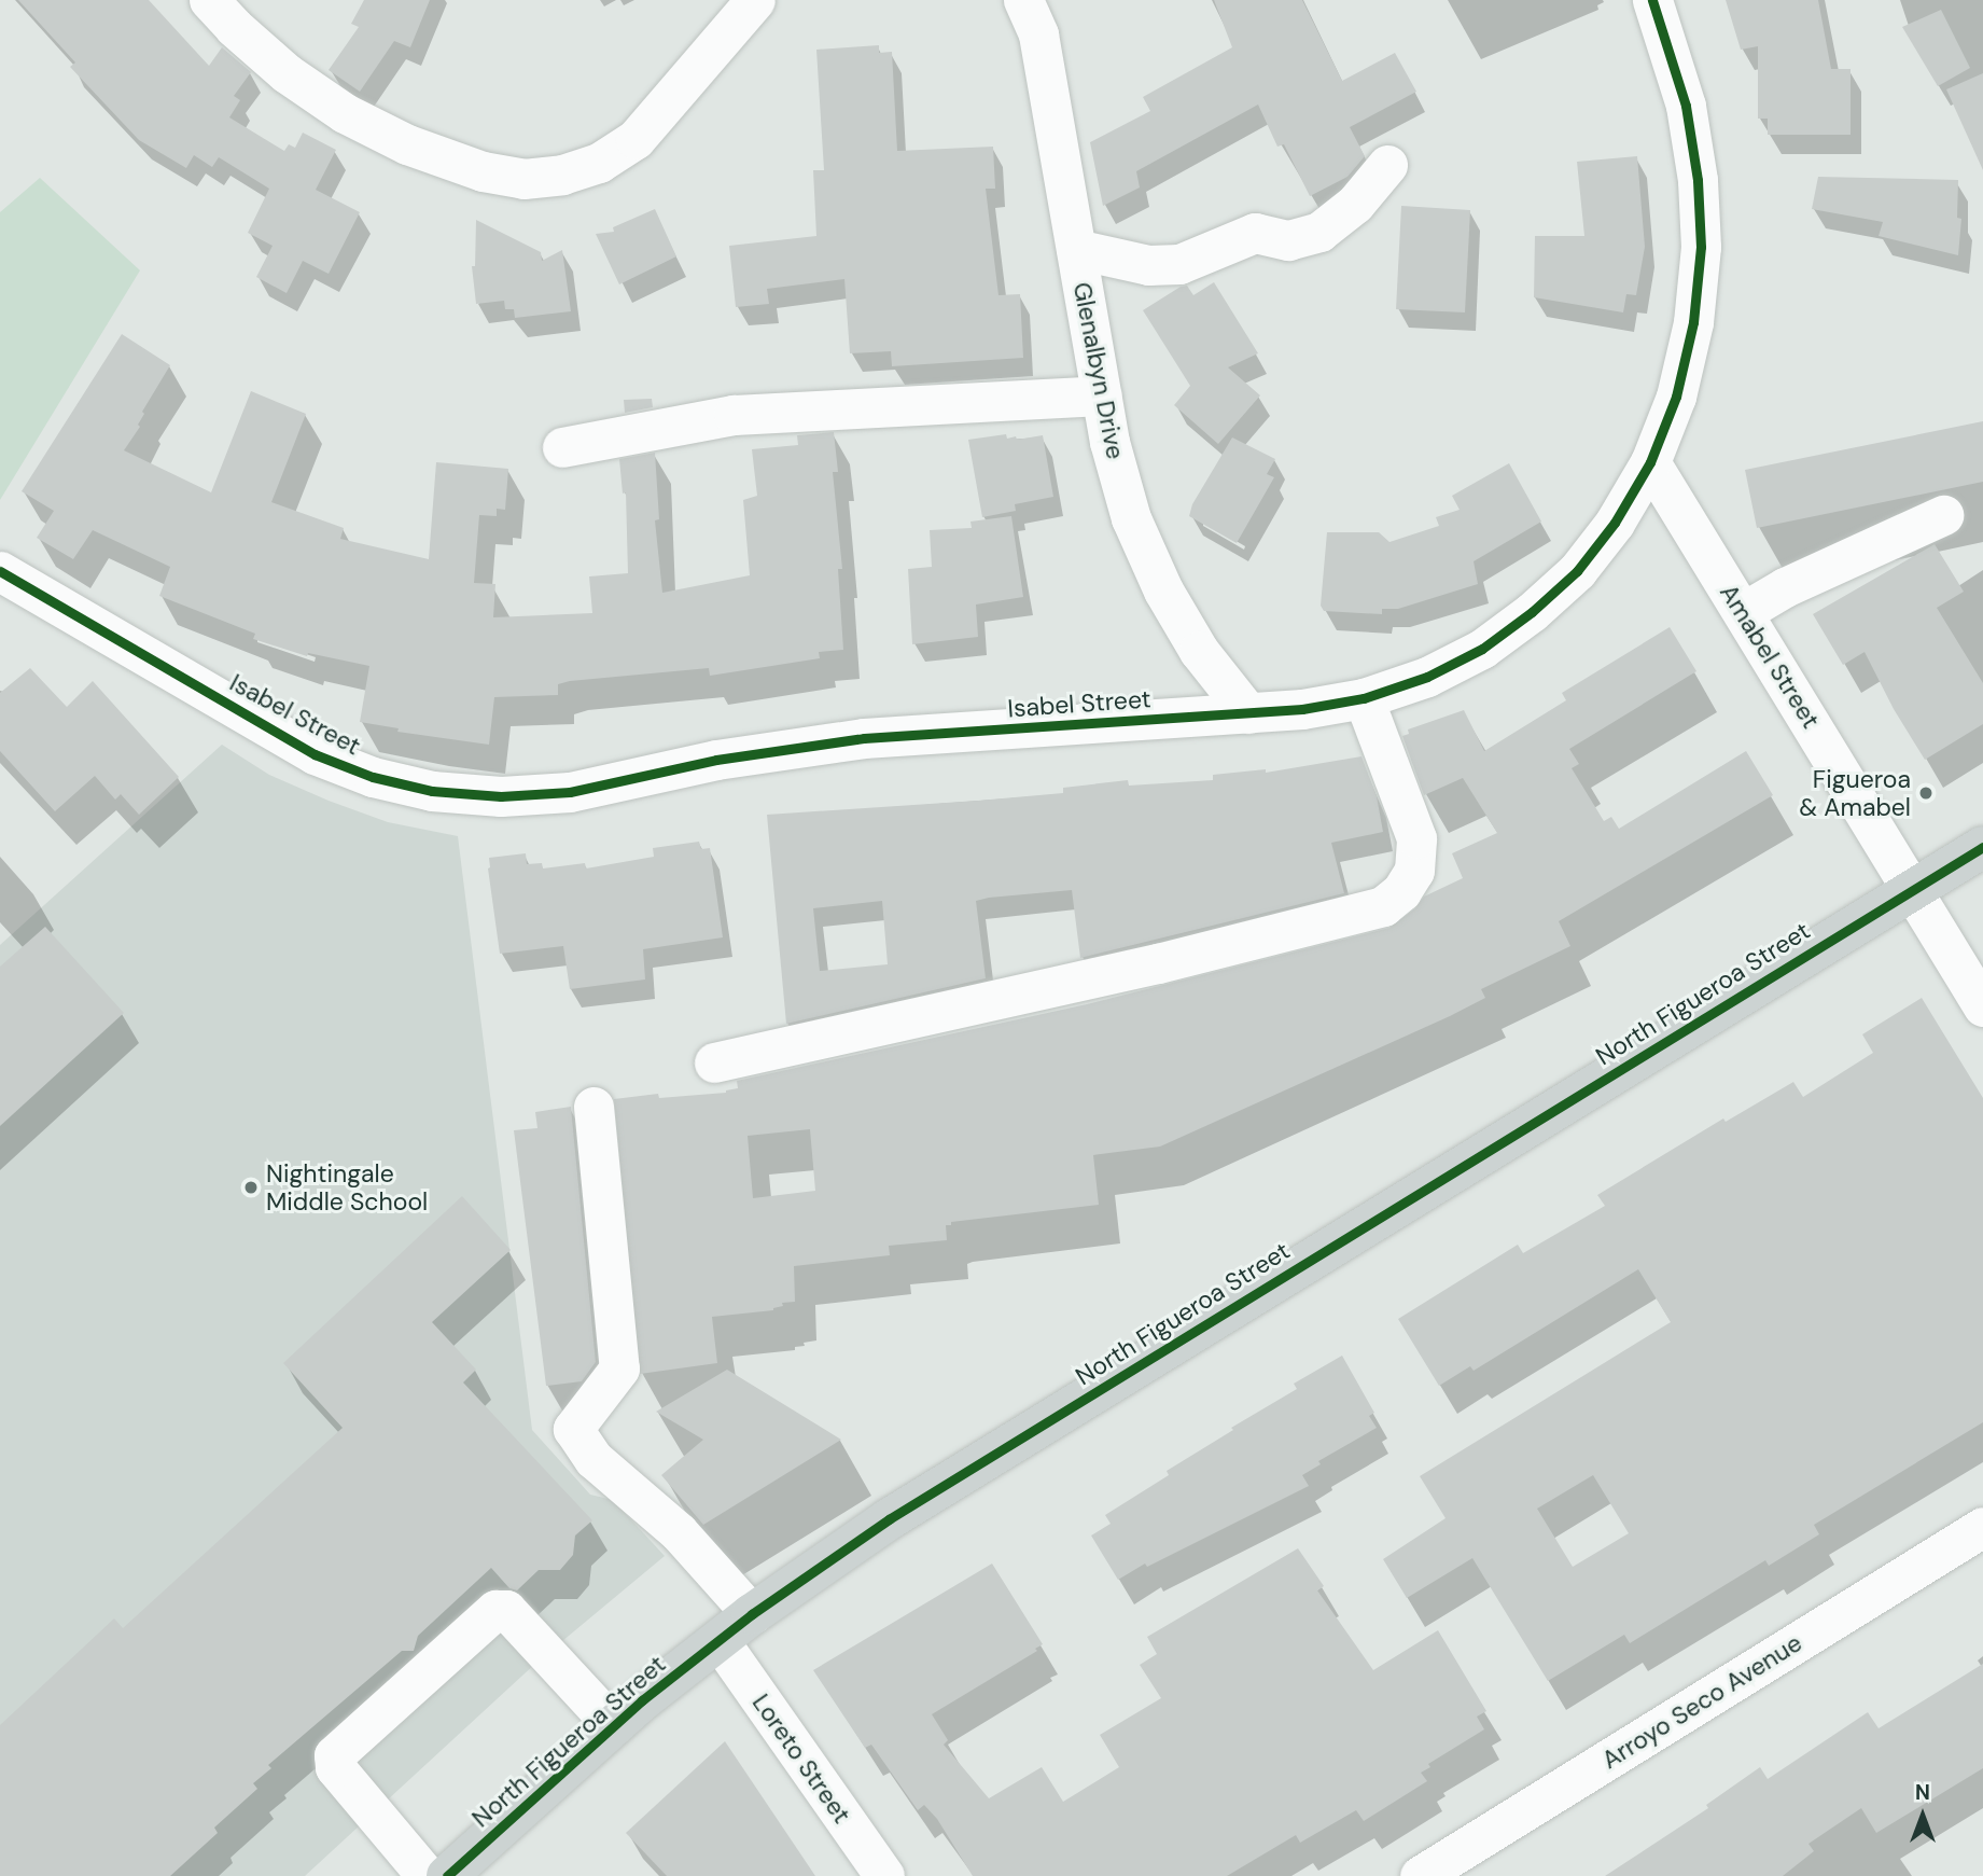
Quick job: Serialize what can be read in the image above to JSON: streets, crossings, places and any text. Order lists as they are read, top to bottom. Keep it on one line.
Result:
{"streets":{"main road":["North Figueroa Street"],"street":["Glenalbyn Drive","Amabel Street","Isabel Street","Arroyo Seco Avenue","Loreto Street"]},"crossings":[["Glenalbyn Drive","Isabel Street"],["Amabel Street","Isabel Street"],["Amabel Street","North Figueroa Street"],["North Figueroa Street","Loreto Street"]],"places":["Figueroa & Amabel","Nightingale Middle School"],"north":"top"}
